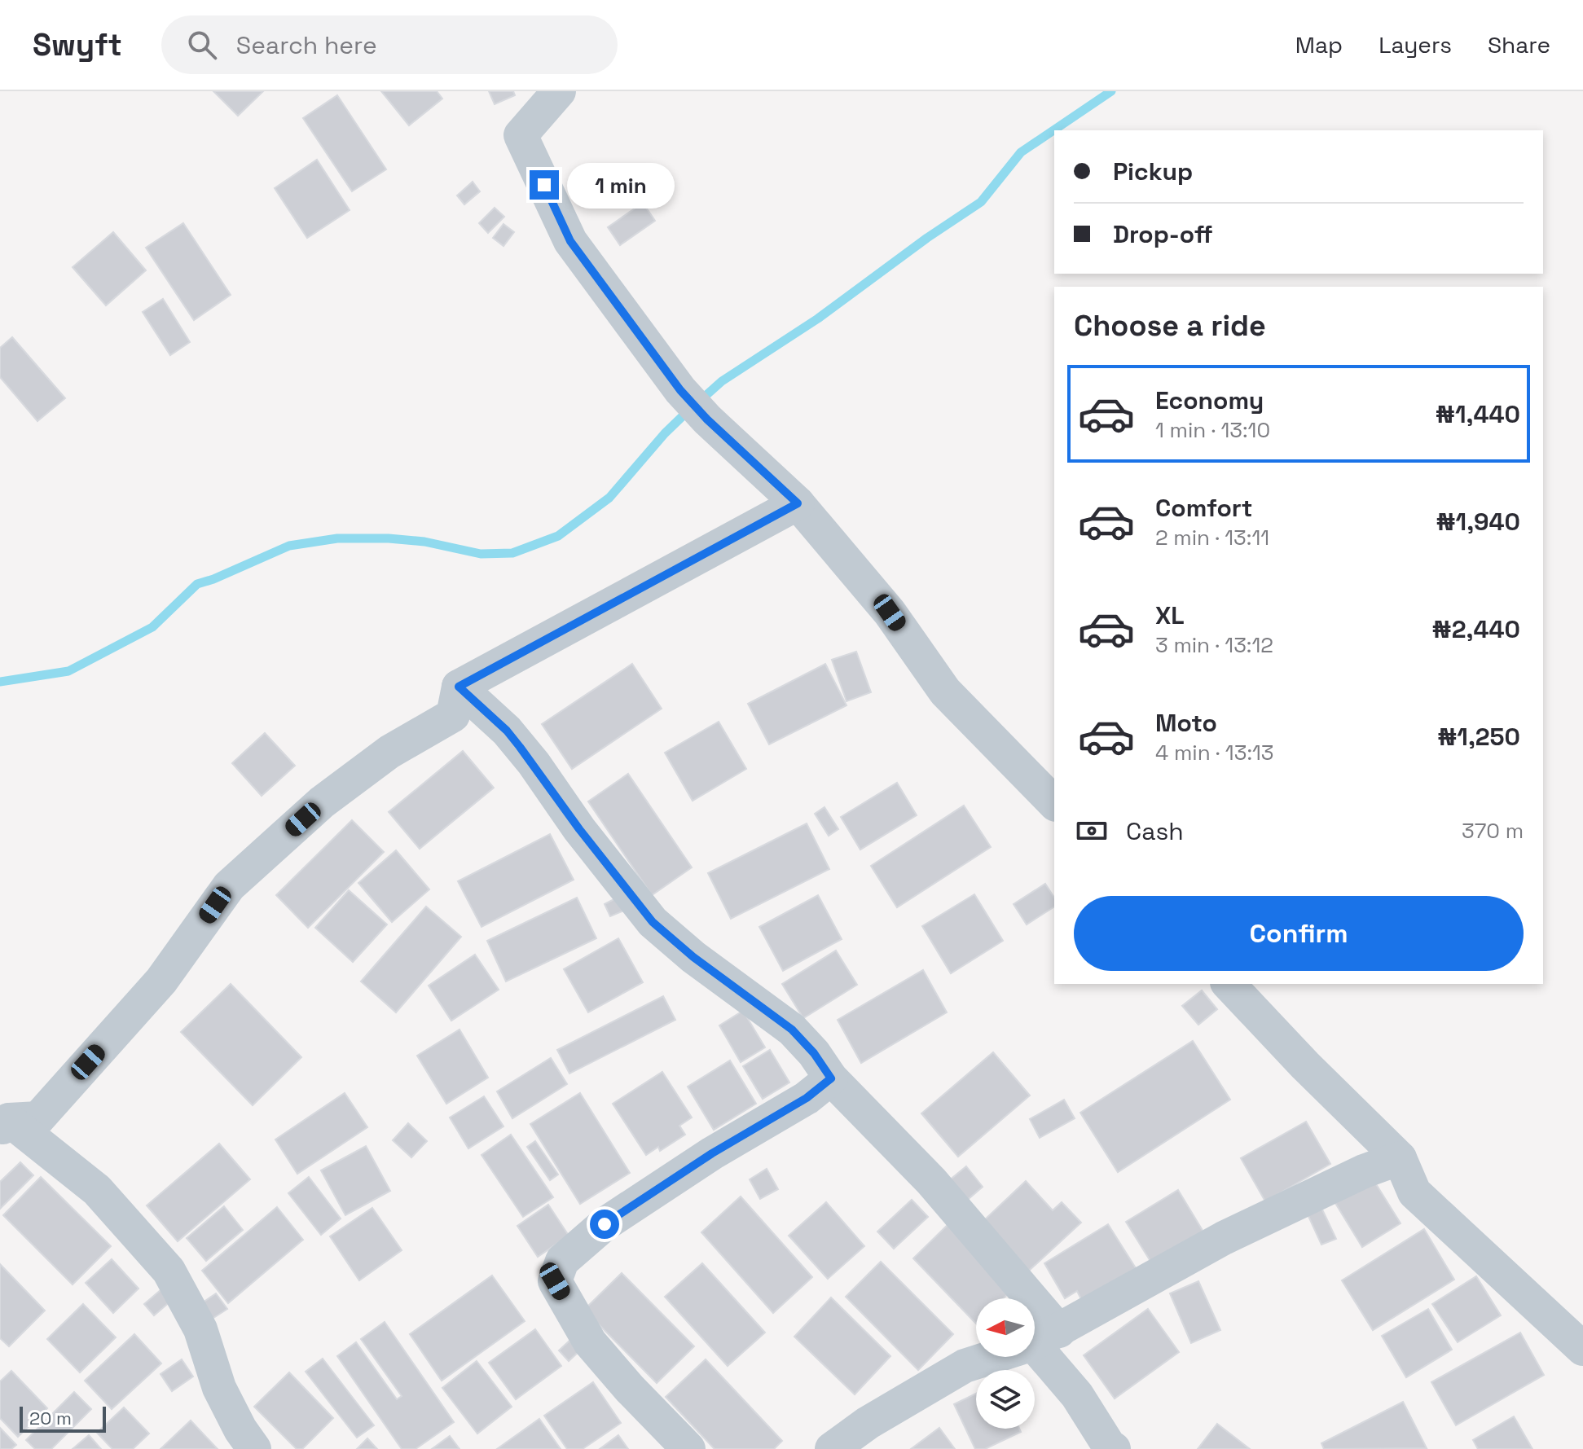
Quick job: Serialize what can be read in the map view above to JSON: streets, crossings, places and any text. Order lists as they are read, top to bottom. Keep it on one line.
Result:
{"scale_bar":"20 m","north":"left","page":{"header":"Swyft","search":"Search here","nav":["Map","Layers","Share"],"banner":["Pickup","Drop-off"],"bubble":"1 min","heading":"Choose a ride","list":[{"name":"Economy","note":"1 min · 13:10","value":"₦1,440"},{"name":"Comfort","note":"2 min · 13:11","value":"₦1,940"},{"name":"XL","note":"3 min · 13:12","value":"₦2,440"},{"name":"Moto","note":"4 min · 13:13","value":"₦1,250"}],"pay":["Cash","370 m"],"buttons":"Confirm","scale":"20 m"}}
